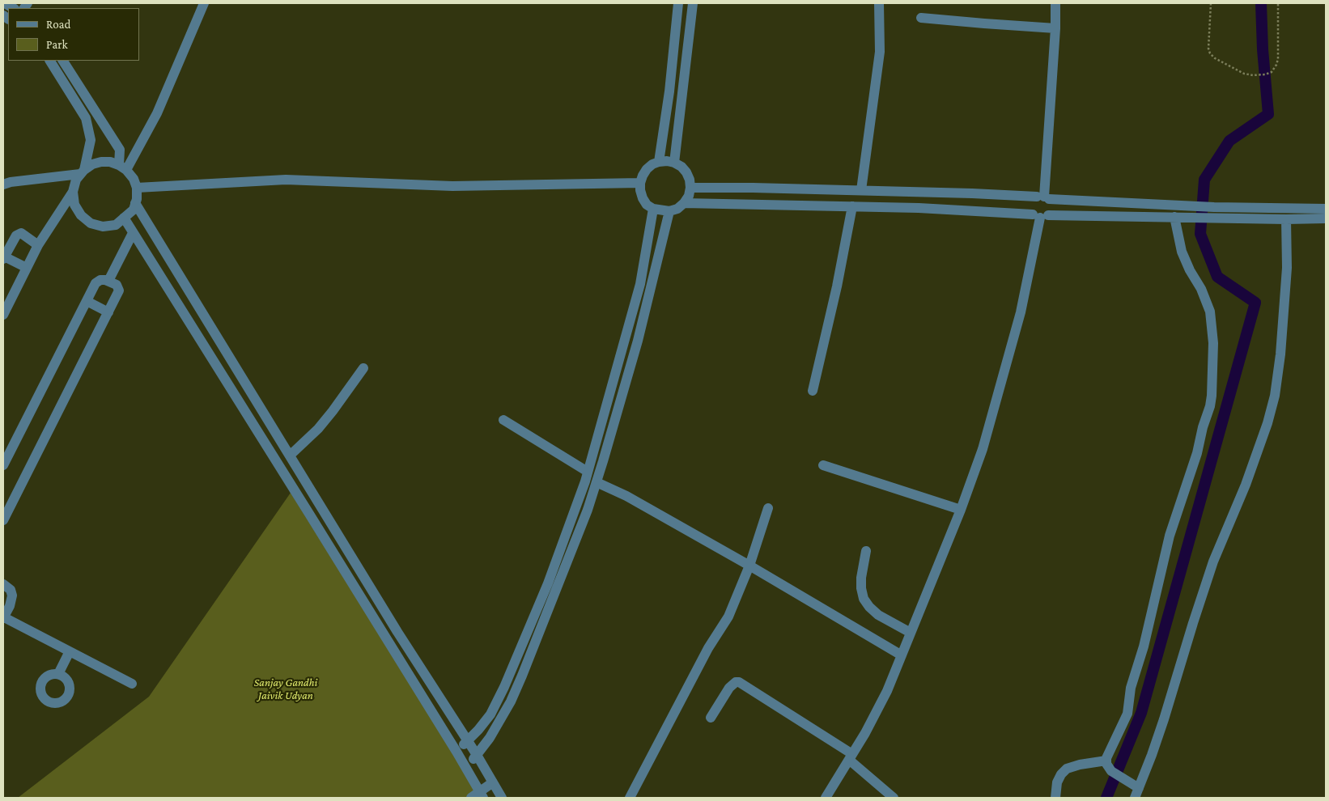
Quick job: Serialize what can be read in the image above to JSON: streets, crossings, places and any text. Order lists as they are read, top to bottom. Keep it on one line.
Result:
{"parks":["Sanjay Gandhi Jaivik Udyan"],"legend":["Road","Park"]}
